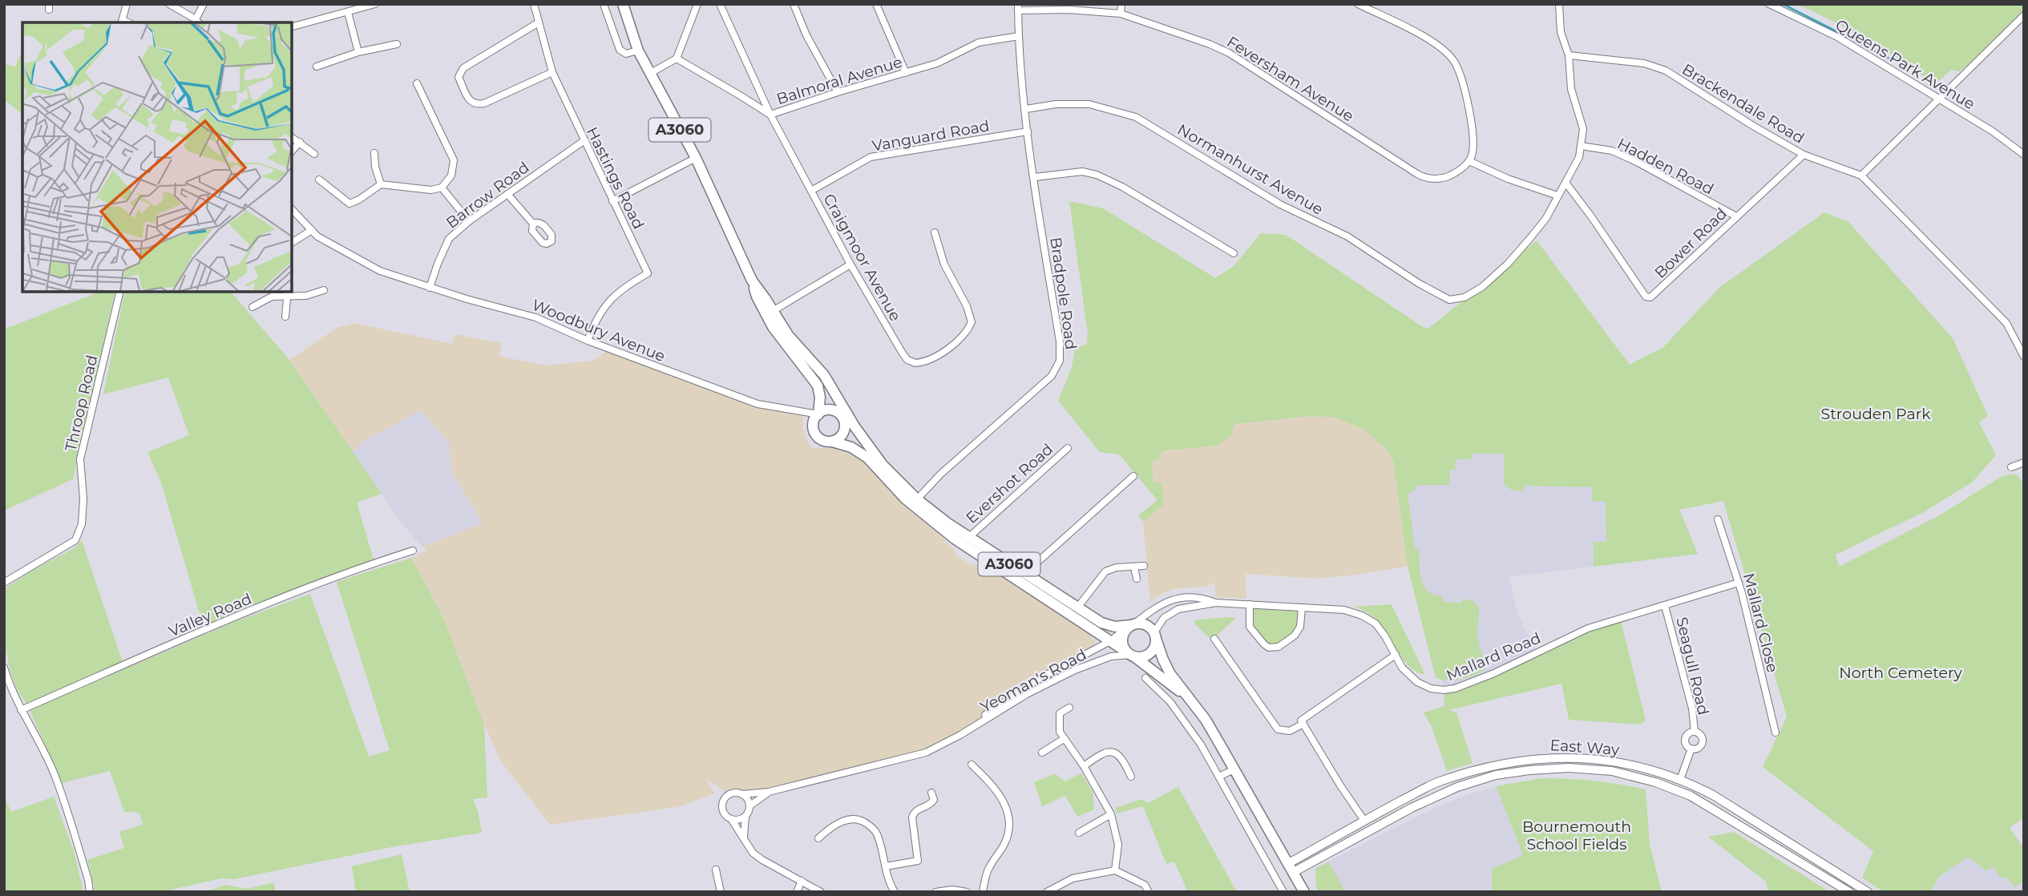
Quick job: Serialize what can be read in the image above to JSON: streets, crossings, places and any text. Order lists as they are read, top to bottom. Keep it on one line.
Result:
{"streets":{"main road":["A3060"],"street":["Queens Park Avenue","Feversham Avenue","Balmoral Avenue","Brackendale Road","Vanguard Road","Hadden Road","Normanhurst Avenue","Hastings Road","Barrow Road","Bower Road","Craigmoor Avenue","Bradpole Road","Woodbury Avenue","Throop Road","Evershot Road","Valley Road","Mallard Close","Mallard Road","Seagull Road","Yeoman's Road","East Way"]},"crossings":[["Feversham Avenue","Bradpole Road"],["Balmoral Avenue","Craigmoor Avenue"],["Balmoral Avenue","Bradpole Road"],["Brackendale Road","Bower Road"],["A3060","Bradpole Road"],["A3060","Woodbury Avenue"],["A3060","Evershot Road"],["A3060","Mallard Road"],["A3060","Yeoman's Road"],["A3060","East Way"],["Vanguard Road","Craigmoor Avenue"],["Vanguard Road","Bradpole Road"],["Hadden Road","Bower Road"],["Normanhurst Avenue","Bradpole Road"],["Hastings Road","Barrow Road"],["Hastings Road","Woodbury Avenue"],["Barrow Road","Woodbury Avenue"],["Mallard Close","Mallard Road"],["Mallard Road","Seagull Road"],["Mallard Road","Yeoman's Road"],["Seagull Road","East Way"]],"parks":["Strouden Park","North Cemetery","Bournemouth School Fields"]}
